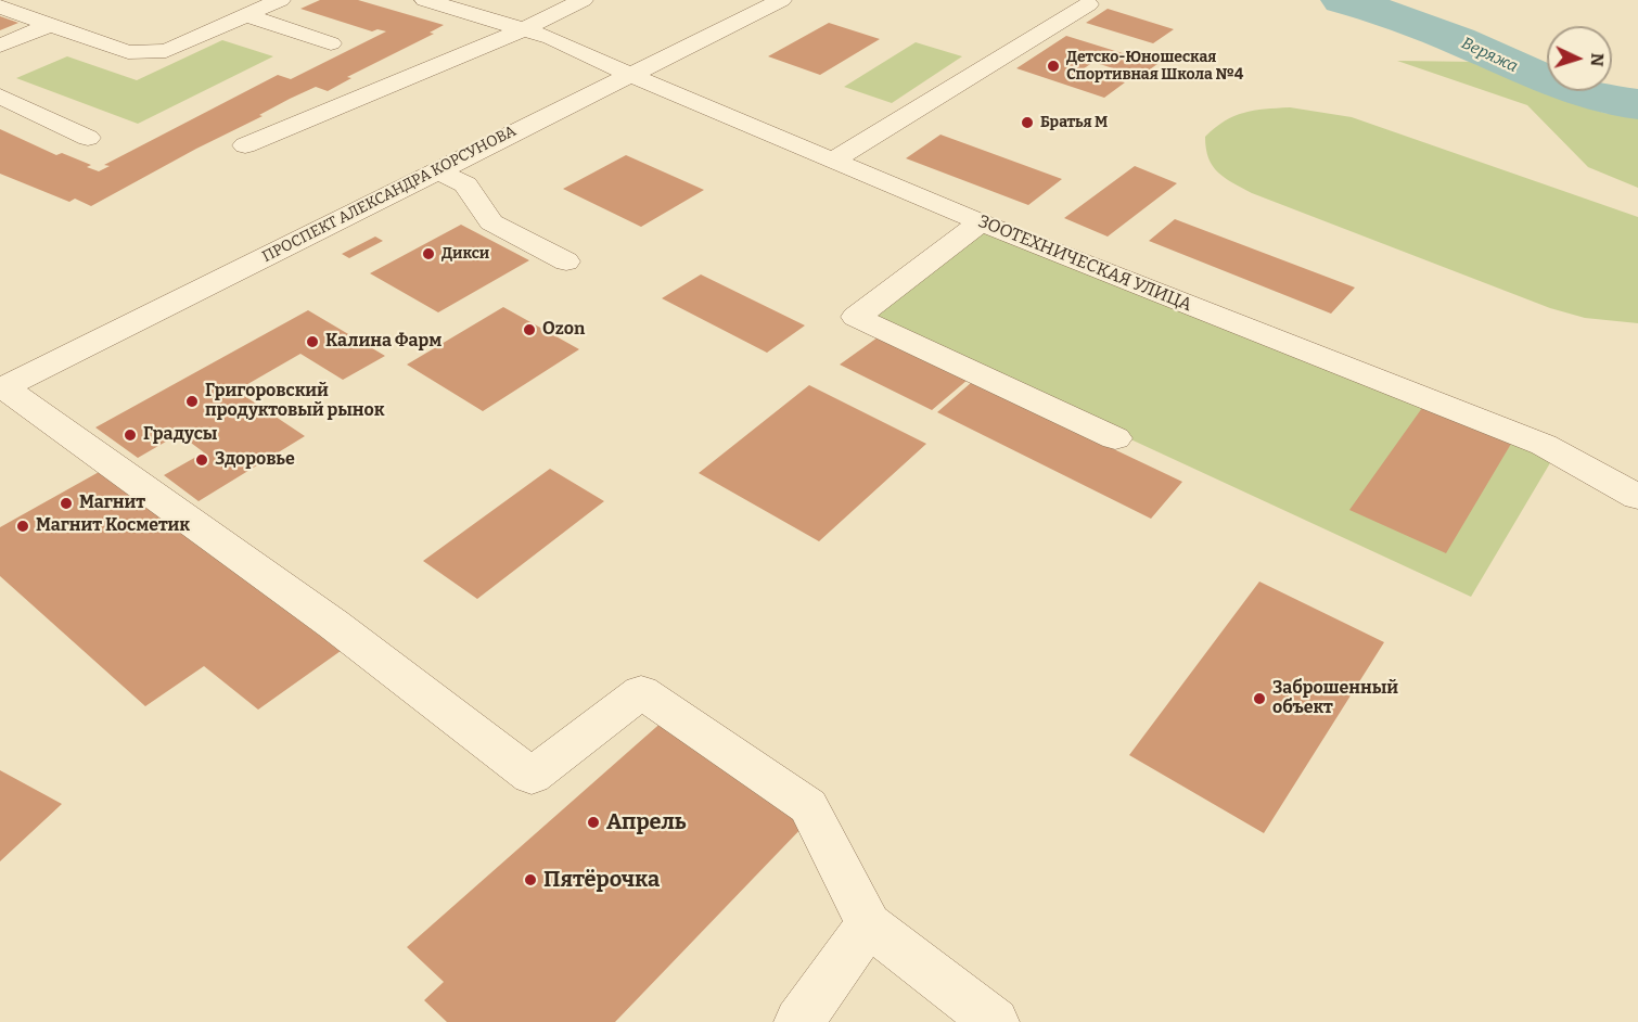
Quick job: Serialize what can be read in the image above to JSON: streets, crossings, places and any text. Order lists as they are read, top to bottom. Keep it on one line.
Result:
{"streets":{"street":["ПРОСПЕКТ АЛЕКСАНДРА КОРСУНОВА","ЗООТЕХНИЧЕСКАЯ УЛИЦА"]},"crossings":[["ПРОСПЕКТ АЛЕКСАНДРА КОРСУНОВА","ЗООТЕХНИЧЕСКАЯ УЛИЦА"]],"water":["Веряжа"],"places":["Детско-Юношеская Спортивная Школа №4","Братья М","Дикси","Ozon","Калина Фарм","Григоровский продуктовый рынок","Градусы","Здоровье","Магнит","Магнит Косметик","Заброшенный объект","Апрель","Пятёрочка"],"north":"right"}
